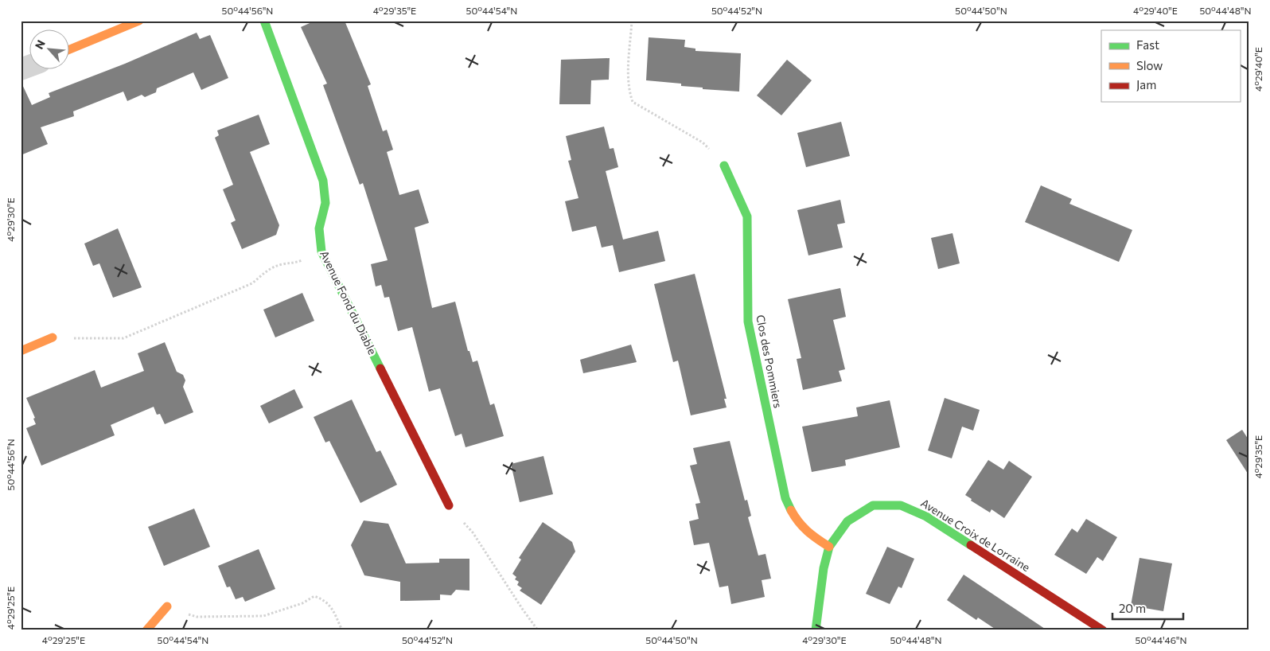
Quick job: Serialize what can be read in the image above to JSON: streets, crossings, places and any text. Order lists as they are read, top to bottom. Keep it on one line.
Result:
{"streets":{"street":["Avenue Fond du Diable","Clos des Pommiers","Avenue Croix de Lorraine"]},"crossings":[["Clos des Pommiers","Avenue Croix de Lorraine"]],"legend":["Fast","Slow","Jam"],"scale_bar":"20 m","north":"top left","coordinates":["50°44'56\"N","4°29'35\"E","50°44'54\"N","50°44'52\"N","50°44'50\"N","4°29'40\"E","50°44'48\"N","4°29'30\"E","4°29'25\"E","50°44'46\"N"]}
